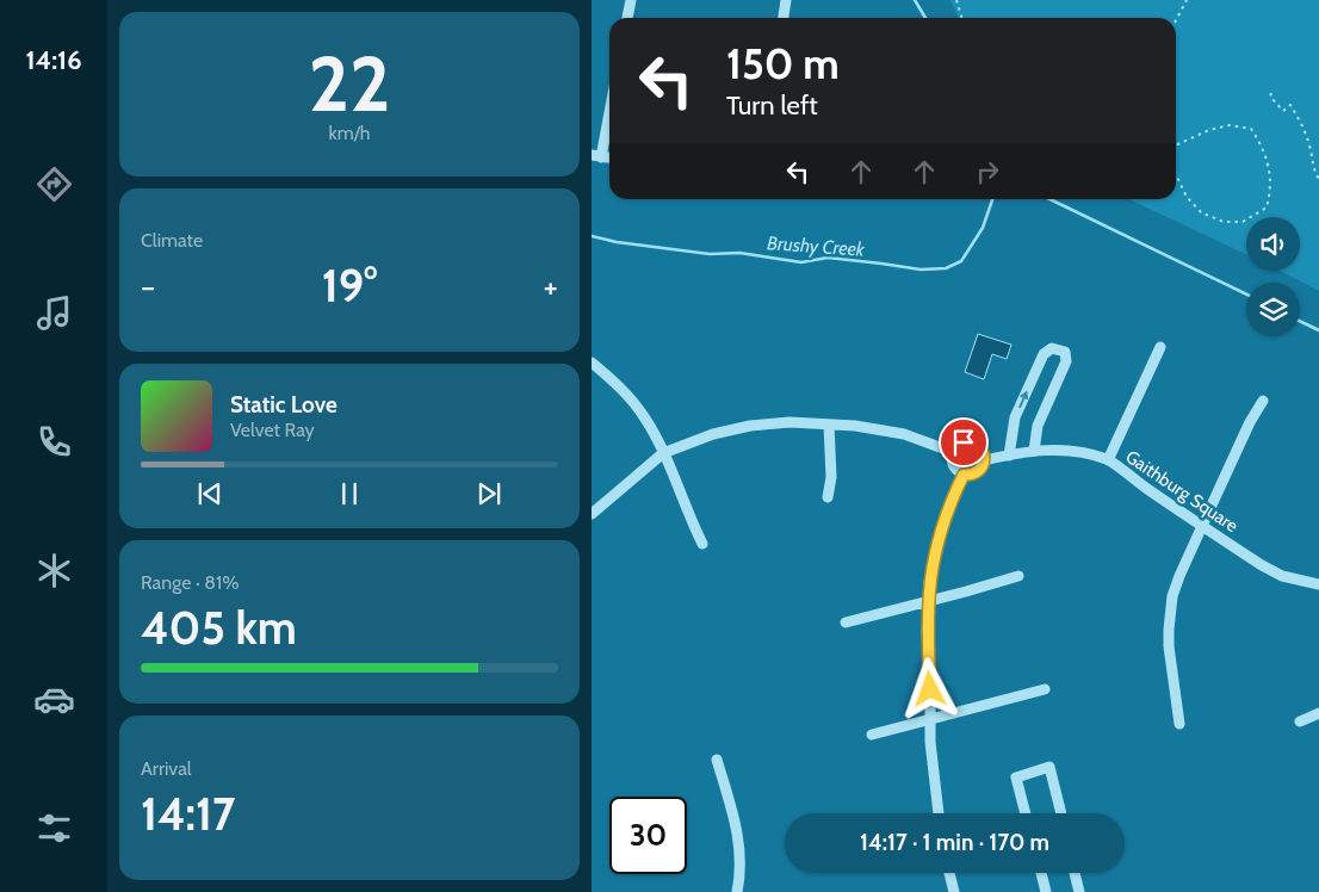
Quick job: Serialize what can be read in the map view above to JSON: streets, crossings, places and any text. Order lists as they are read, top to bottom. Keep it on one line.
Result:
{"streets":{"street":["Gaithburg Square"]},"water":["Brushy Creek"],"page":{"tabs":"14:16","tile":[["22","km/h"],"Climate",["Range · 81%","405 km"],["Arrival","14:17"]],"turn":["150 m","Turn left"],"heat":["−","19°","+"],"song":["Static Love","Velvet Ray"],"limit":"30","trip":"14:17 · 1 min · 170 m"}}
